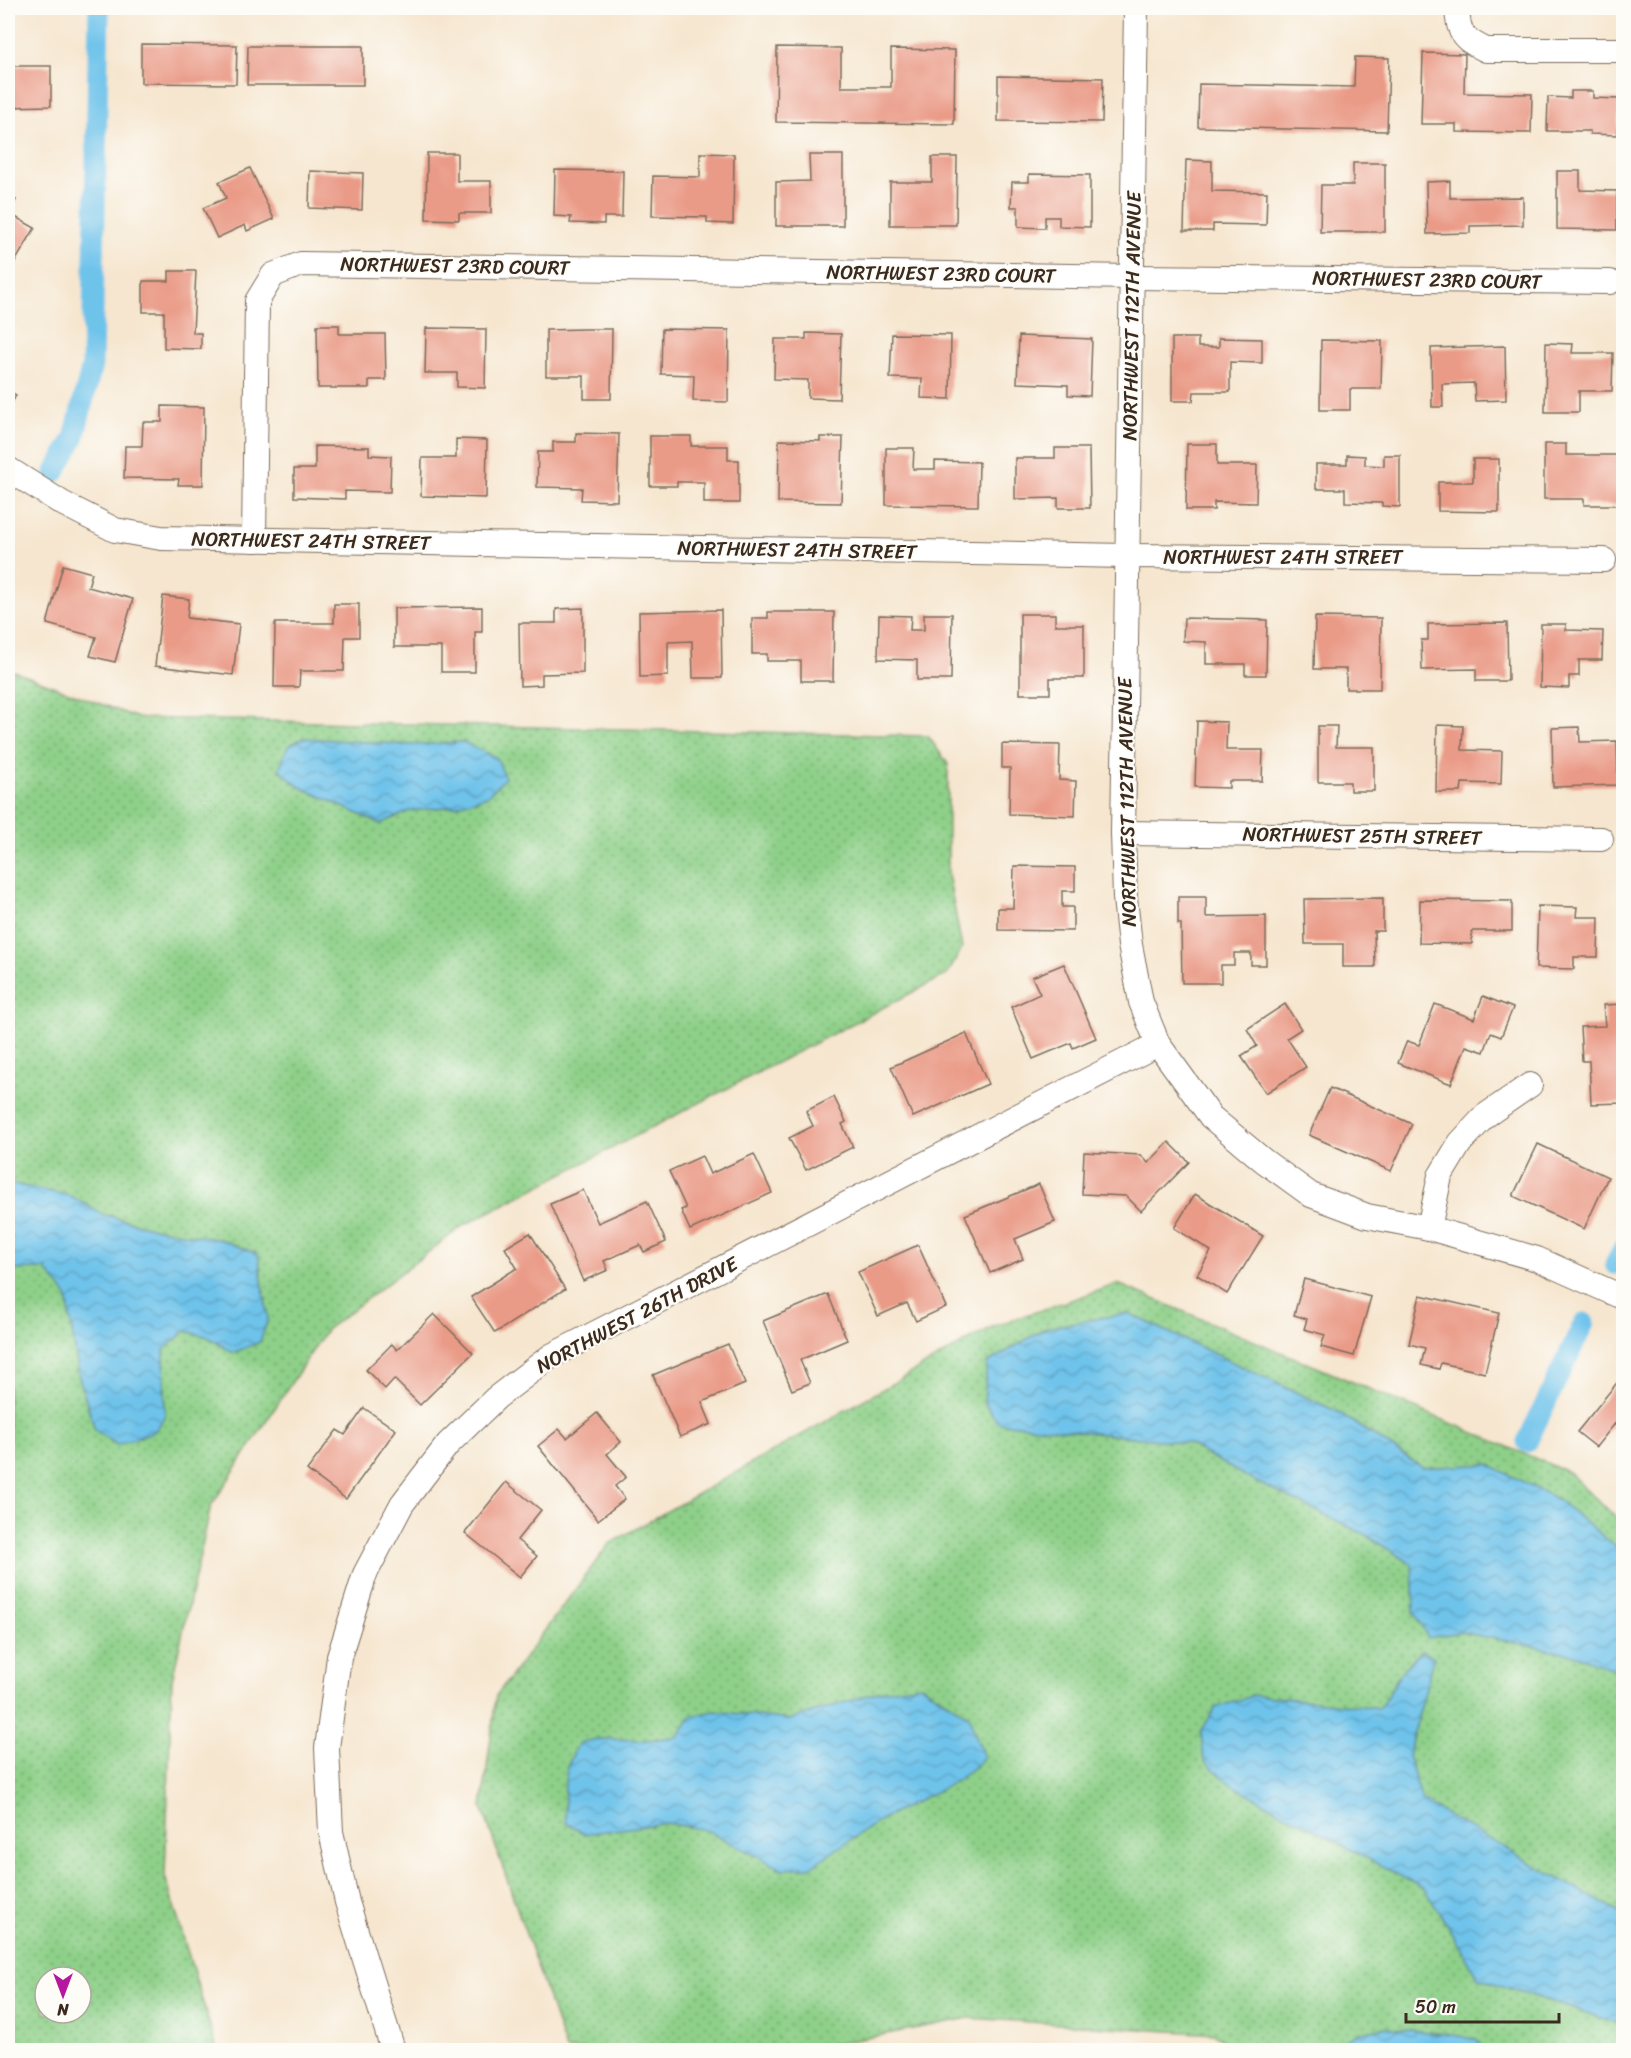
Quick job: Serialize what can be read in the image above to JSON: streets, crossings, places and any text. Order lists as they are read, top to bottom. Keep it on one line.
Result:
{"streets":{"street":["NORTHWEST 23RD COURT","NORTHWEST 112TH AVENUE","NORTHWEST 24TH STREET","NORTHWEST 25TH STREET","NORTHWEST 26TH DRIVE"]},"crossings":[["NORTHWEST 23RD COURT","NORTHWEST 112TH AVENUE"],["NORTHWEST 23RD COURT","NORTHWEST 24TH STREET"],["NORTHWEST 112TH AVENUE","NORTHWEST 24TH STREET"],["NORTHWEST 112TH AVENUE","NORTHWEST 25TH STREET"],["NORTHWEST 112TH AVENUE","NORTHWEST 26TH DRIVE"]],"scale_bar":"50 m","north":"bottom"}
